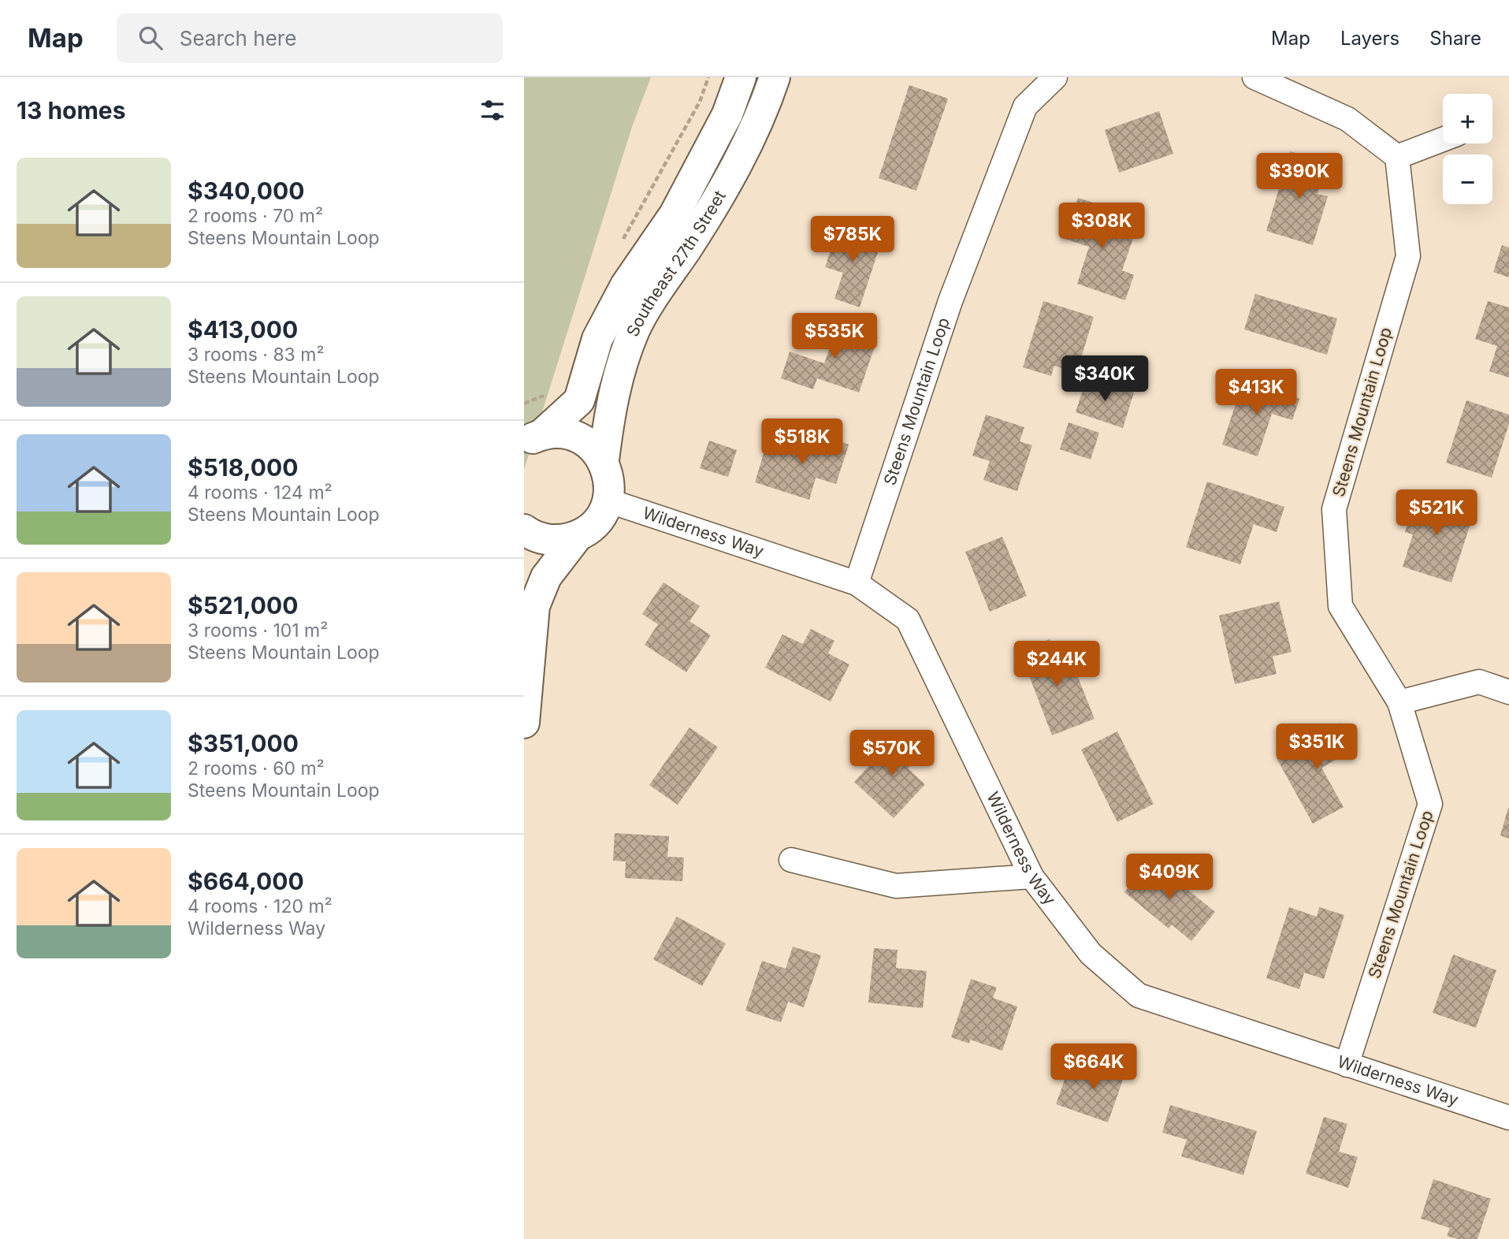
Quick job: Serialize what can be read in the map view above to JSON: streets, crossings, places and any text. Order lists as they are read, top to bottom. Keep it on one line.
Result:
{"streets":{"main road":["Southeast 27th Street"],"street":["Steens Mountain Loop","Wilderness Way"]},"crossings":[["Southeast 27th Street","Wilderness Way"],["Steens Mountain Loop","Wilderness Way"]],"page":{"header":"Map","search":"Search here","nav":["Map","Layers","Share"],"heading":"13 homes","map_buttons":["+","−"],"list":[{"name":"$340,000","note":"2 rooms · 70 m² · Steens Mountain Loop"},{"name":"$413,000","note":"3 rooms · 83 m² · Steens Mountain Loop"},{"name":"$518,000","note":"4 rooms · 124 m² · Steens Mountain Loop"},{"name":"$521,000","note":"3 rooms · 101 m² · Steens Mountain Loop"},{"name":"$351,000","note":"2 rooms · 60 m² · Steens Mountain Loop"},{"name":"$664,000","note":"4 rooms · 120 m² · Wilderness Way"}],"price":["$390K","$308K","$785K","$535K","$340K","$413K","$518K","$521K","$244K","$351K","$570K","$409K","$664K"]}}
